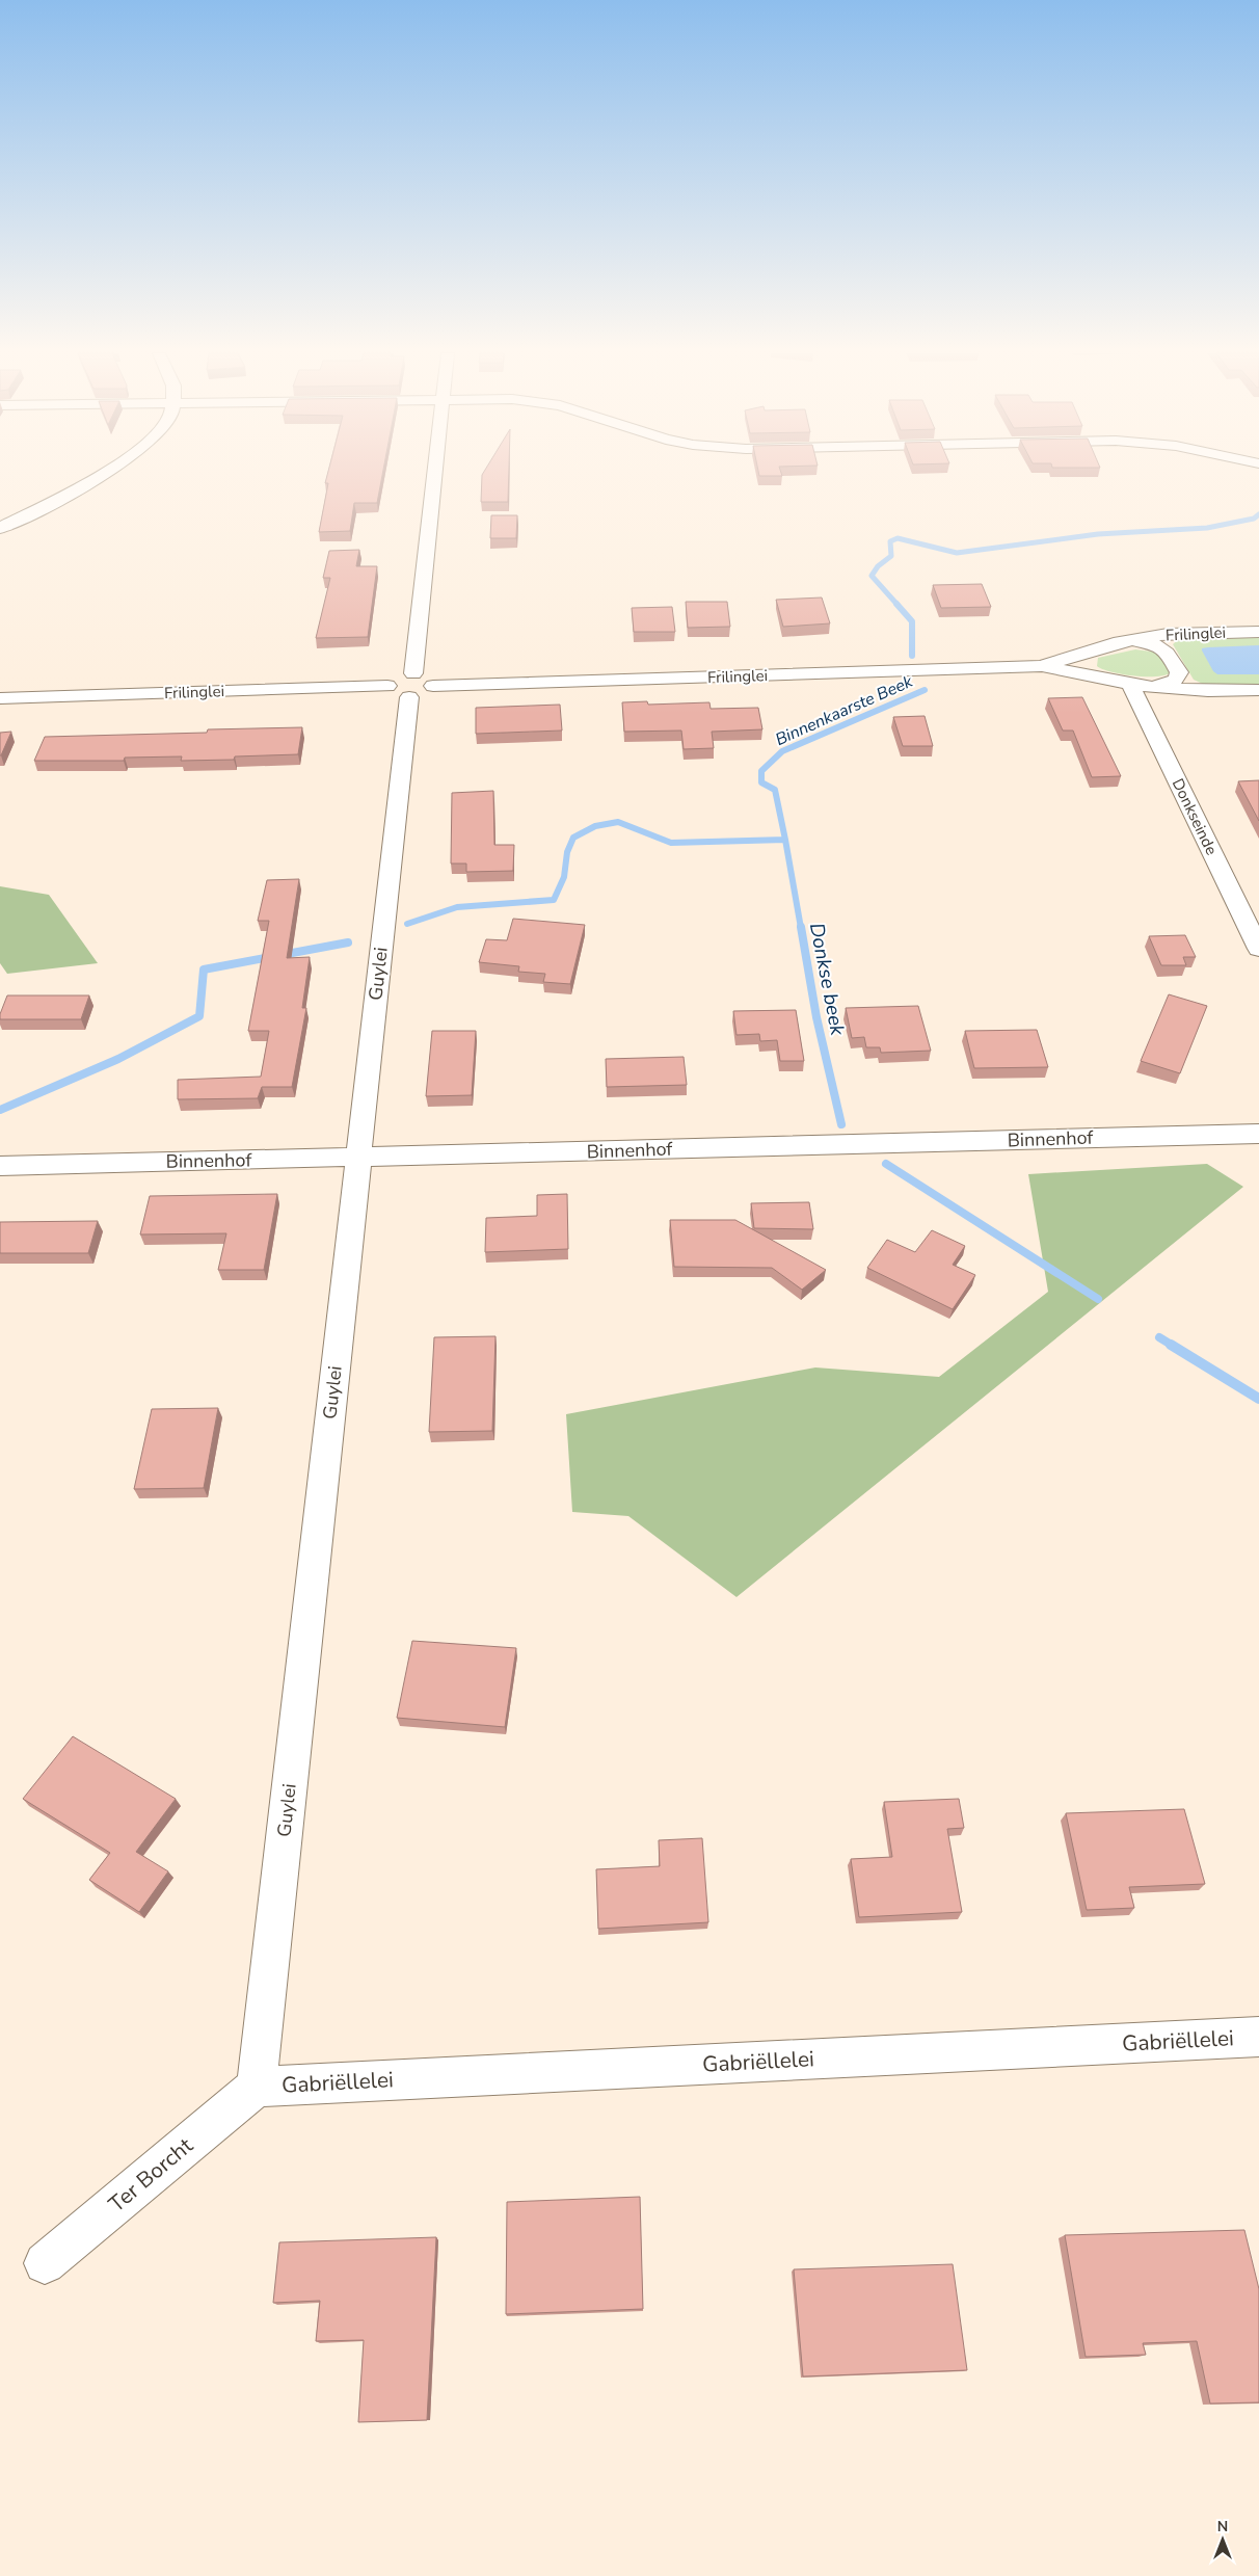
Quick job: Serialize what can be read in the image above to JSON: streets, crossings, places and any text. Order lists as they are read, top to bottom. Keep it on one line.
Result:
{"streets":{"street":["Frilinglei","Donkseinde","Guylei","Binnenhof","Gabriëllelei","Ter Borcht"]},"crossings":[["Frilinglei","Donkseinde"],["Frilinglei","Guylei"],["Guylei","Binnenhof"],["Guylei","Gabriëllelei"],["Guylei","Ter Borcht"],["Gabriëllelei","Ter Borcht"]],"water":["Binnenkaarste Beek","Donkse beek"],"north":"top"}
